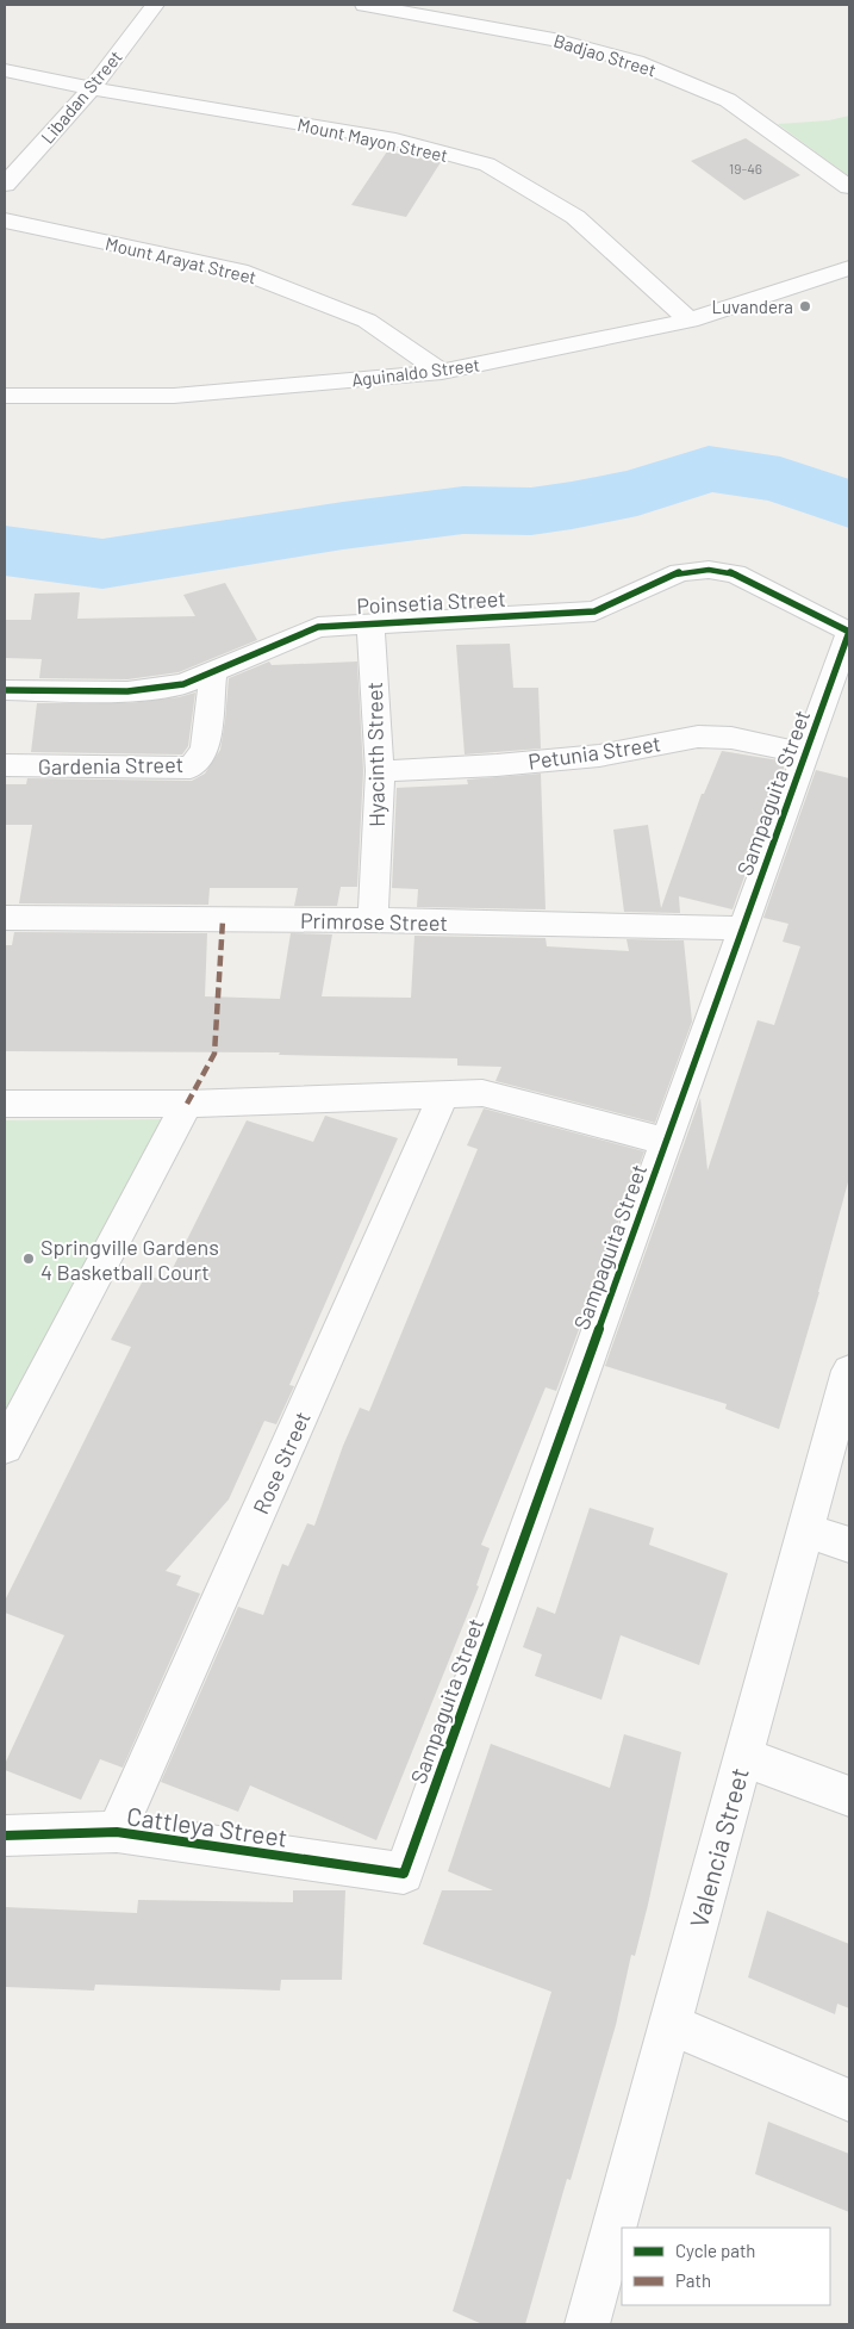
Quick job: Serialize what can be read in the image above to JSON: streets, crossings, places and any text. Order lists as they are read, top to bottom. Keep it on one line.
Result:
{"streets":{"street":["Badjao Street","Libadan Street","Mount Mayon Street","Mount Arayat Street","Aguinaldo Street","Poinsetia Street","Petunia Street","Hyacinth Street","Gardenia Street","Sampaguita Street","Primrose Street","Rose Street","Cattleya Street","Valencia Street"]},"crossings":[["Libadan Street","Mount Mayon Street"],["Mount Mayon Street","Aguinaldo Street"],["Mount Arayat Street","Aguinaldo Street"],["Poinsetia Street","Hyacinth Street"],["Poinsetia Street","Gardenia Street"],["Poinsetia Street","Sampaguita Street"],["Petunia Street","Hyacinth Street"],["Petunia Street","Sampaguita Street"],["Hyacinth Street","Primrose Street"],["Sampaguita Street","Primrose Street"],["Sampaguita Street","Cattleya Street"],["Rose Street","Cattleya Street"]],"places":["Luvandera","Springville Gardens 4 Basketball Court"],"house_numbers":["19-46"],"legend":["Cycle path","Path"]}
